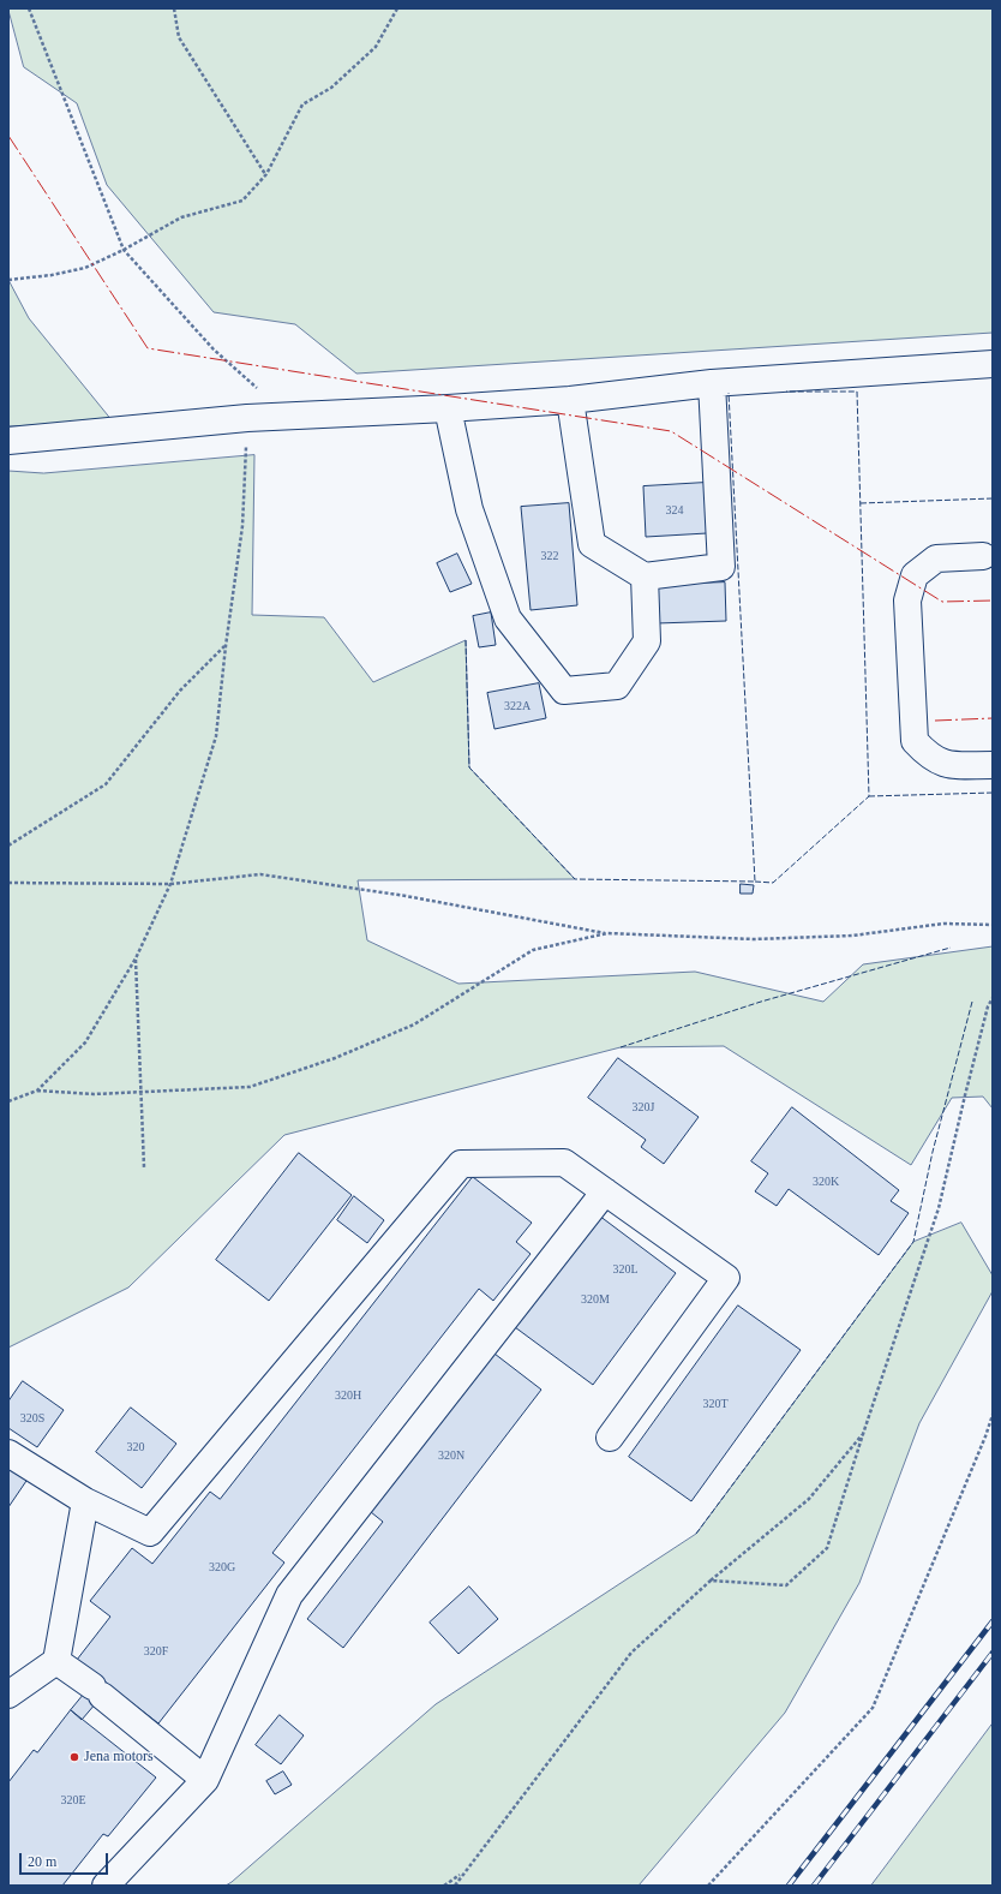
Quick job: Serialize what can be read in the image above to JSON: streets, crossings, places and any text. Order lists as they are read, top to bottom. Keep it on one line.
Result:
{"places":["Jena motors"],"house_numbers":["324","322","322A","320J","320K","320L","320M","320H","320T","320S","320","320N","320G","320F","320E"],"scale_bar":"20 m"}
